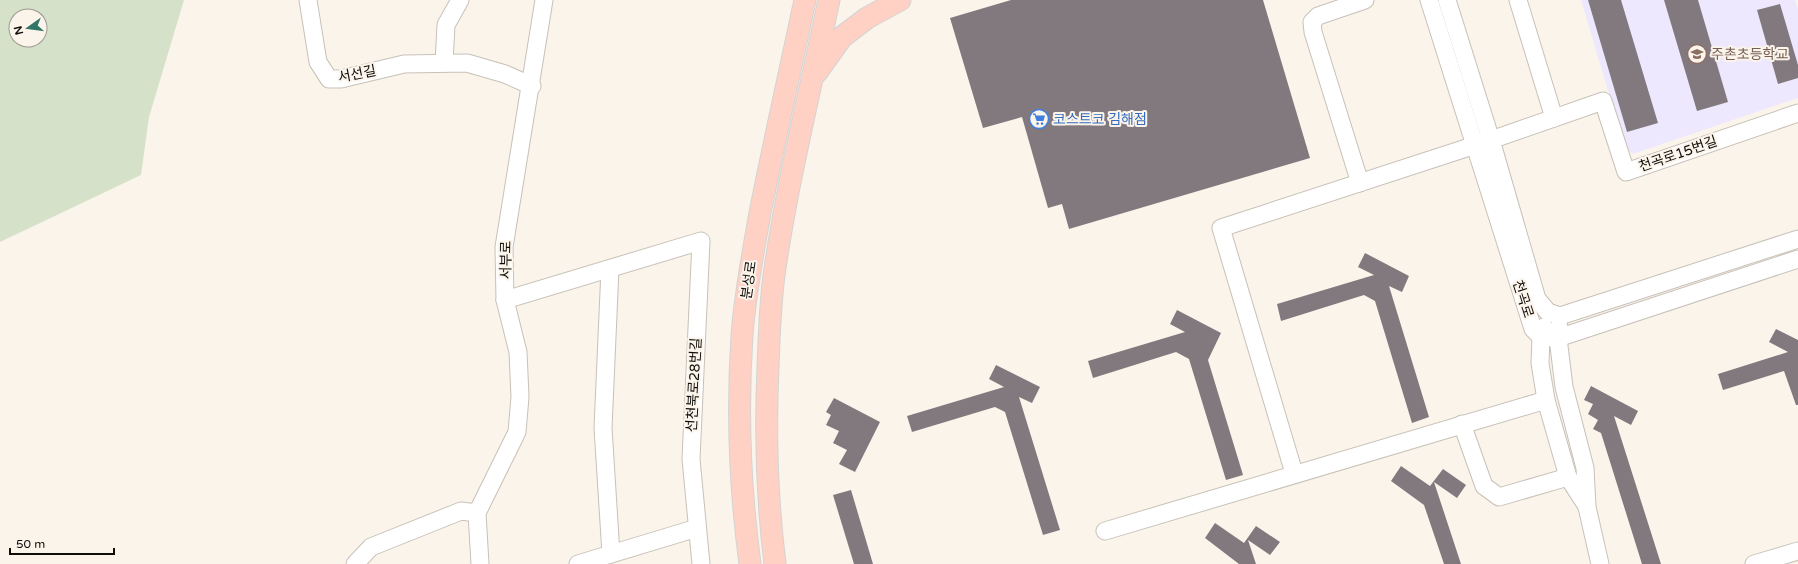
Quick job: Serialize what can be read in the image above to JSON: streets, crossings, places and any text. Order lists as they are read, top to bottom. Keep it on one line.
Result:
{"streets":{"main road":["분성로"],"street":["서선길","천곡로15번길","서부로","천곡로","선천북로28번길"]},"crossings":[["서선길","서부로"],["천곡로15번길","천곡로"]],"places":{"school or university":["주촌초등학교"],"supermarket":["코스트코 김해점"]},"scale_bar":"50 m","north":"left"}
